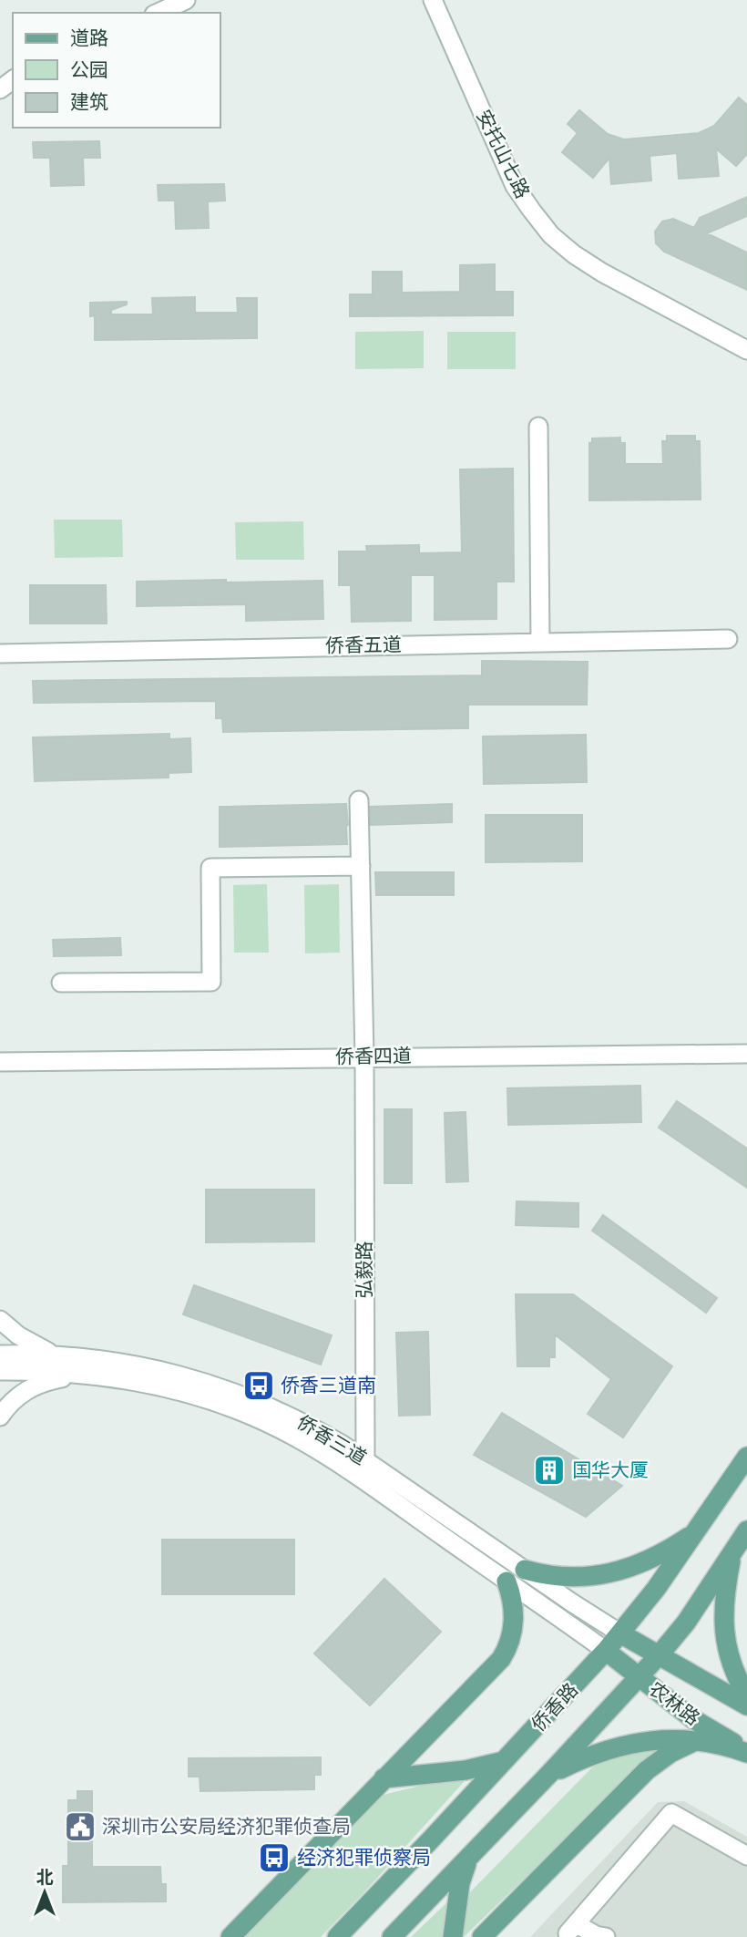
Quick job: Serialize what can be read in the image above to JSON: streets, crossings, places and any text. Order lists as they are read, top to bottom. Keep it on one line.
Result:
{"streets":{"main road":["农林路","侨香路"],"street":["安托山七路","侨香五道","侨香四道","弘毅路","侨香三道"]},"crossings":[["侨香四道","弘毅路"],["弘毅路","侨香三道"],["侨香三道","农林路"],["侨香三道","侨香路"],["农林路","侨香路"]],"places":{"bus stop":["侨香三道南","经济犯罪侦察局"],"building":["国华大厦"],"public building":["深圳市公安局经济犯罪侦查局"]},"legend":["道路","公园","建筑"],"north":"top"}
